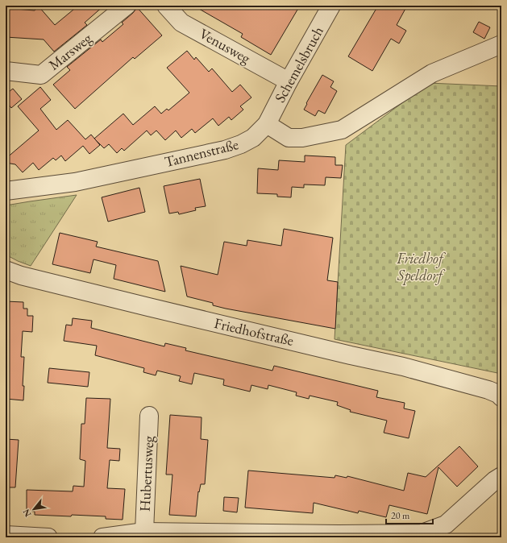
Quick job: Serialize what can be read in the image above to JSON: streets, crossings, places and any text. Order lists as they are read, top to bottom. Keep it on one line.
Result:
{"streets":{"street":["Venusweg","Marsweg","Schemelsbruch","Tannenstraße","Friedhofstraße","Hubertusweg"]},"crossings":[["Venusweg","Schemelsbruch"],["Schemelsbruch","Tannenstraße"]],"parks":["Friedhof Speldorf"],"scale_bar":"20 m","north":"bottom left"}
